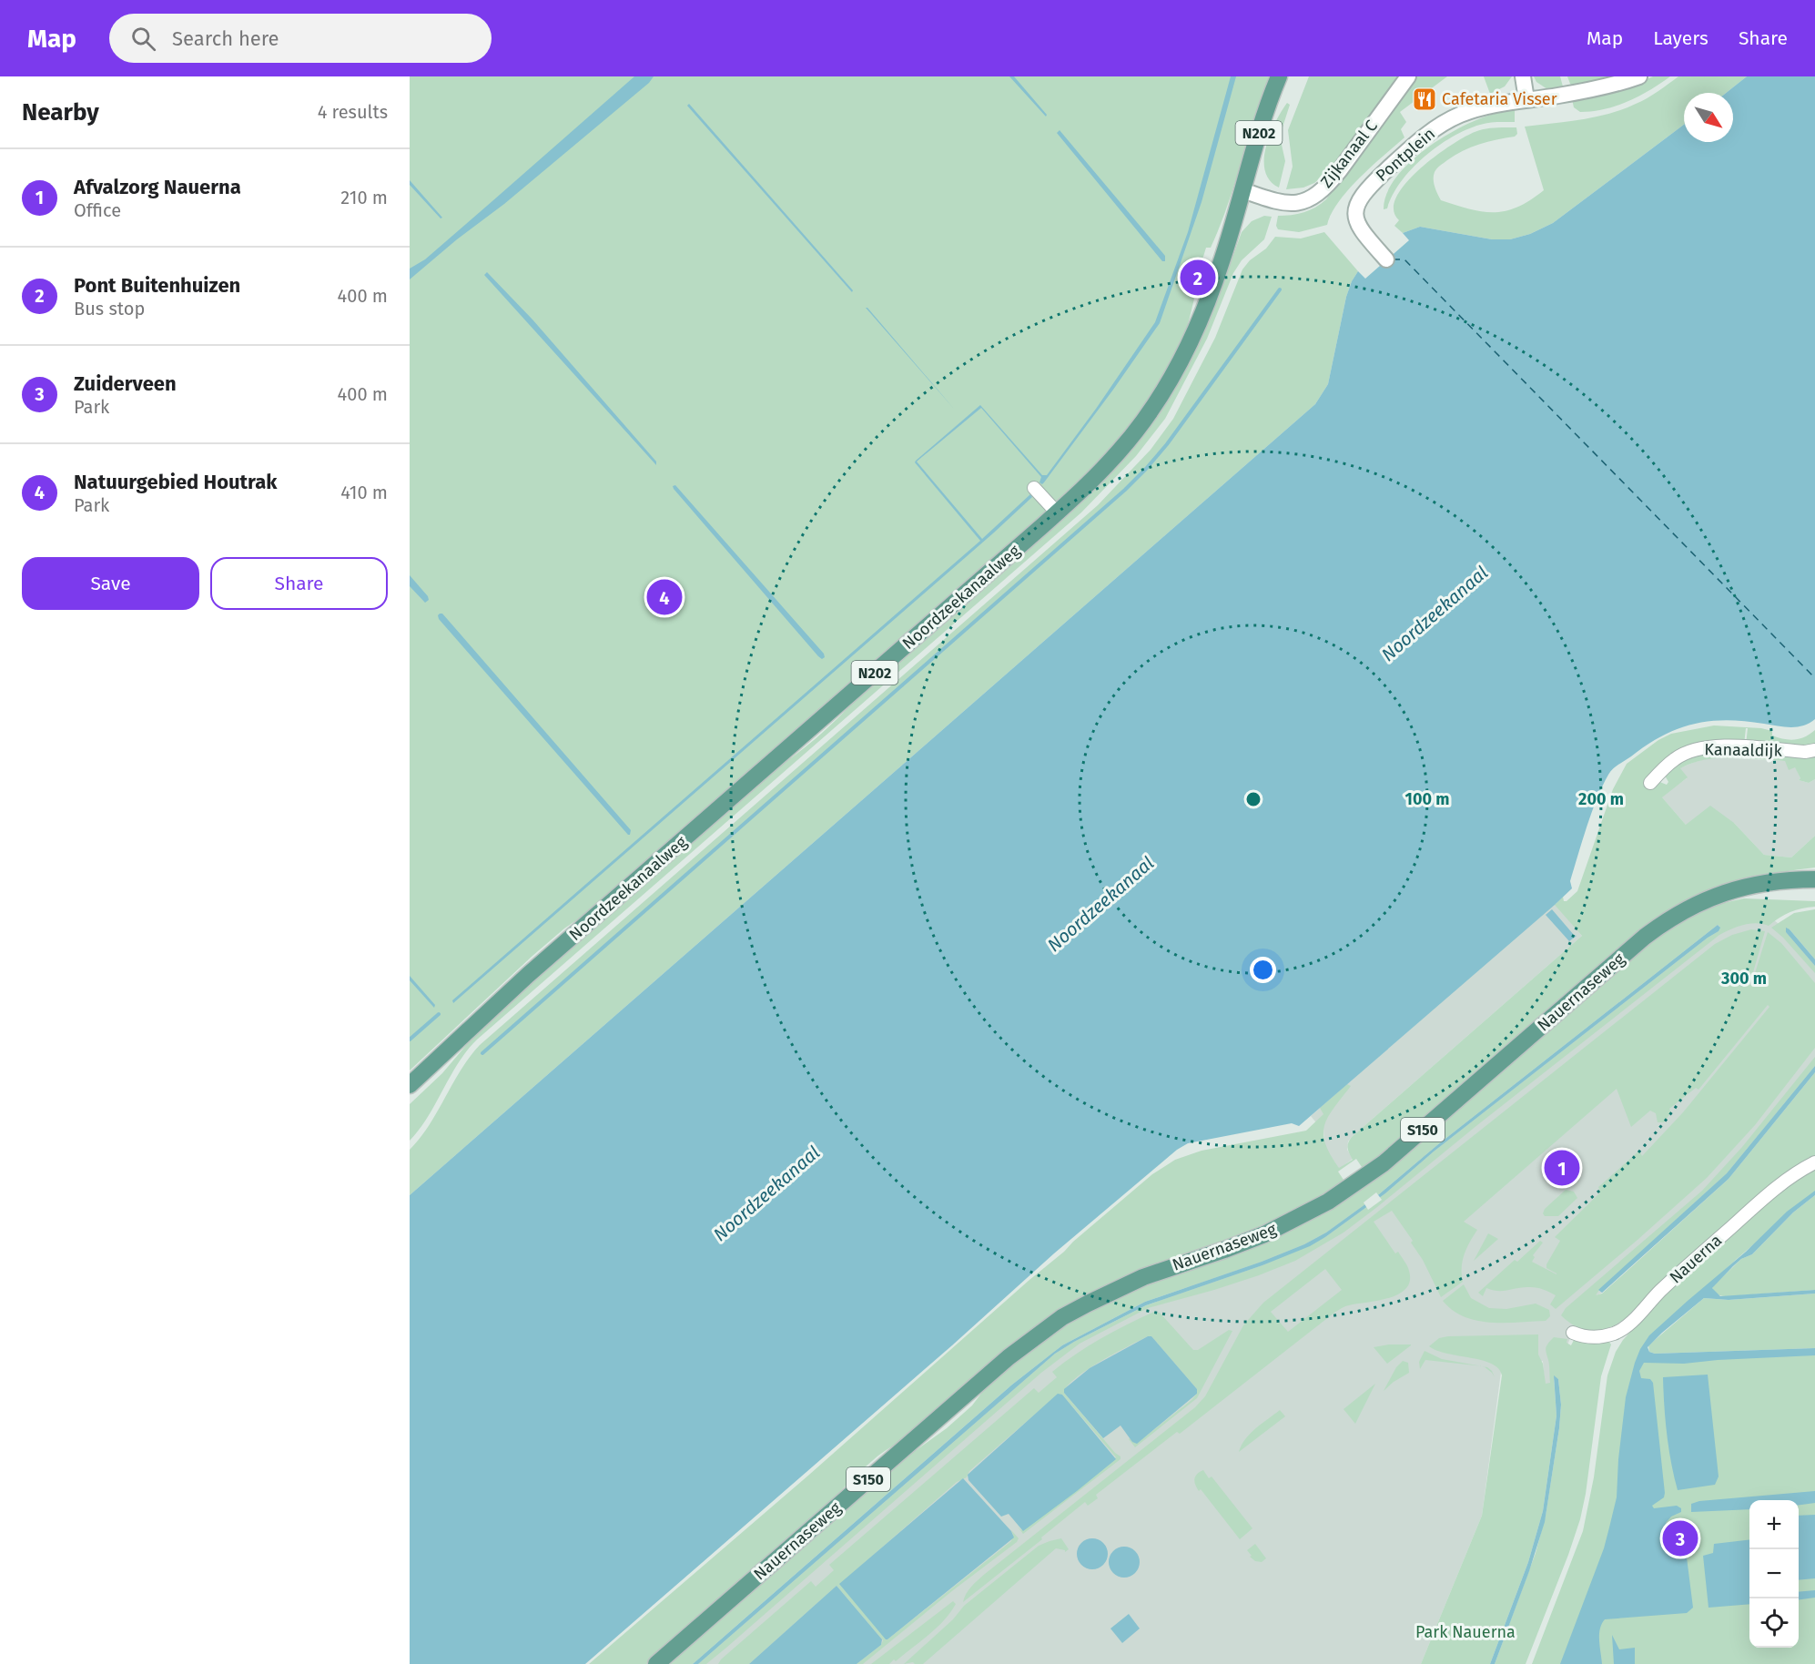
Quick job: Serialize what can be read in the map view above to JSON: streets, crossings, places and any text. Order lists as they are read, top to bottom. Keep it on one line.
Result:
{"streets":{"main road":["N202","Noordzeekanaalweg","Nauernaseweg","S150"],"street":["Zijkanaal C","Pontplein","Kanaaldijk","Nauerna"]},"crossings":[["N202","Zijkanaal C"],["N202","Noordzeekanaalweg"],["Zijkanaal C","Noordzeekanaalweg"]],"water":["Noordzeekanaal"],"parks":["Park Nauerna"],"places":{"restaurant":["Cafetaria Visser"]},"north":"bottom right","page":{"header":"Map","search":"Search here","nav":["Map","Layers","Share"],"heading":["Nearby","4 results"],"list":[{"mark":"1","name":"Afvalzorg Nauerna","note":"Office","value":"210 m"},{"mark":"2","name":"Pont Buitenhuizen","note":"Bus stop","value":"400 m"},{"mark":"3","name":"Zuiderveen","note":"Park","value":"400 m"},{"mark":"4","name":"Natuurgebied Houtrak","note":"Park","value":"410 m"}],"pins":["2","4","1","3"],"buttons":["Save","Share"],"map_buttons":["+","−"]},"rings":["100 m","200 m","300 m"]}
